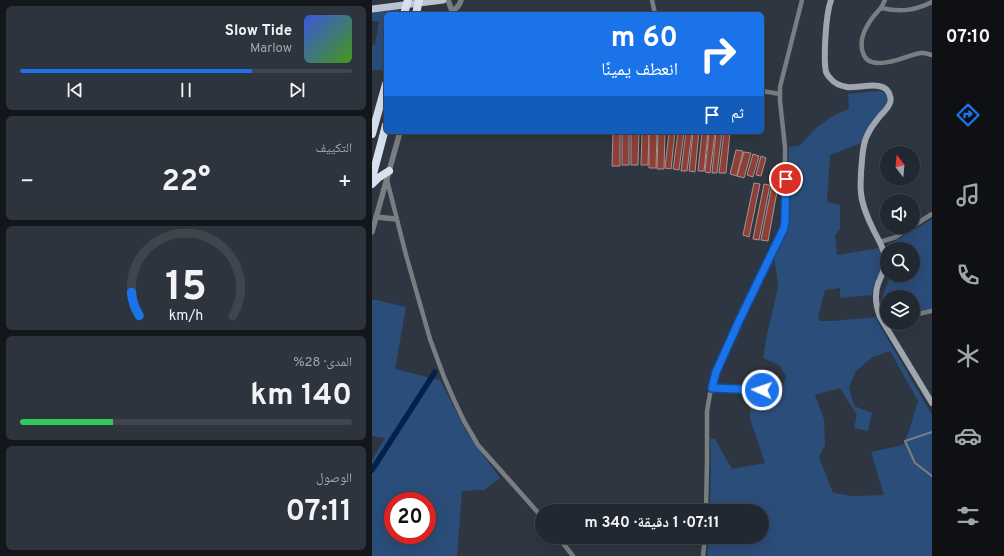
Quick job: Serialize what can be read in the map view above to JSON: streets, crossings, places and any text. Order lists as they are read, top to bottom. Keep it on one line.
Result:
{"north":"top","page":{"tabs":"07:10","turn":["60 m","انعطف يمينًا"],"song":["Slow Tide","Marlow"],"then":"ثم","tile":["التكييف",["المدى · 28%","140 km"],["الوصول","07:11"]],"heat":["−","22°","+"],"limit":"20","trip":"07:11 · 1 دقيقة · 340 m","gauge":["15","km/h"]}}
